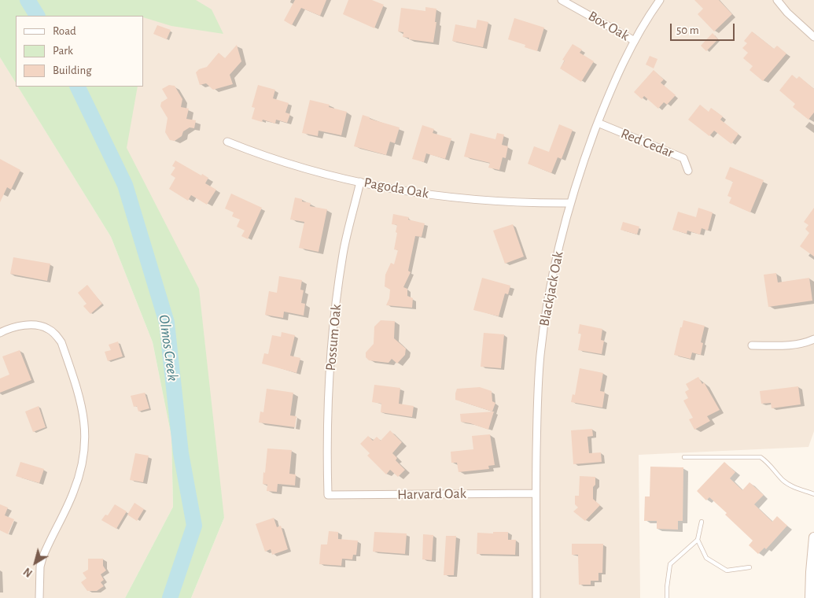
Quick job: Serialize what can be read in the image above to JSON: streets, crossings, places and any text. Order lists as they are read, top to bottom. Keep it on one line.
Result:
{"streets":{"street":["Box Oak","Red Cedar","Pagoda Oak","Blackjack Oak","Possum Oak","Harvard Oak"]},"crossings":[["Box Oak","Blackjack Oak"],["Red Cedar","Blackjack Oak"],["Pagoda Oak","Blackjack Oak"],["Pagoda Oak","Possum Oak"],["Blackjack Oak","Harvard Oak"],["Possum Oak","Harvard Oak"]],"water":["Olmos Creek"],"legend":["Road","Park","Building"],"scale_bar":"50 m","north":"bottom left"}
